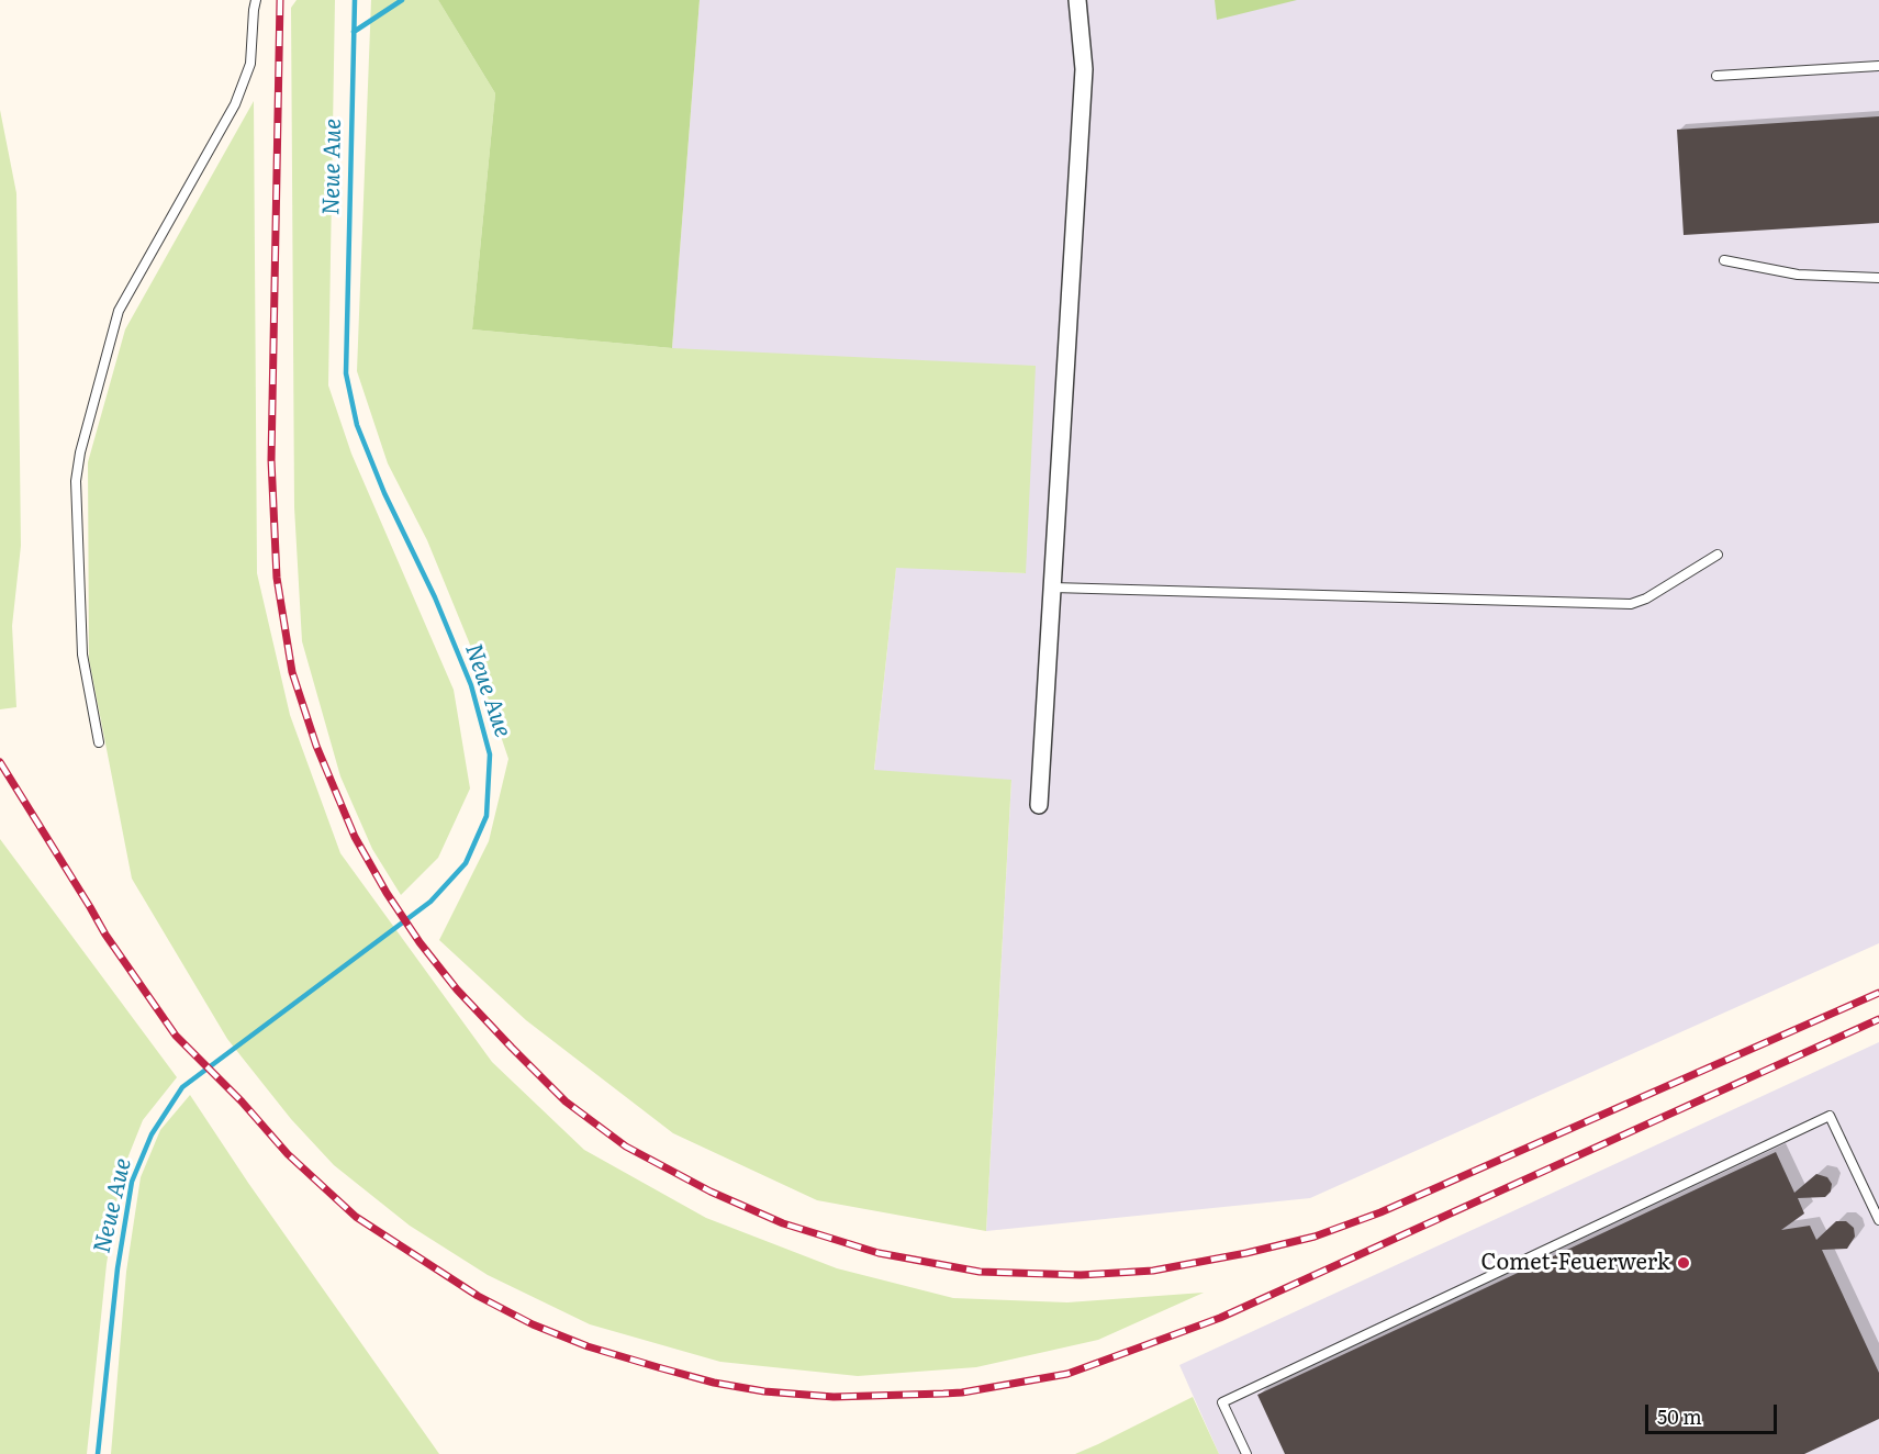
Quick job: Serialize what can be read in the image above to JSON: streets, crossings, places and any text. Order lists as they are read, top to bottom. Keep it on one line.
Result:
{"water":["Neue Aue"],"places":["Comet-Feuerwerk"],"scale_bar":"50 m"}
